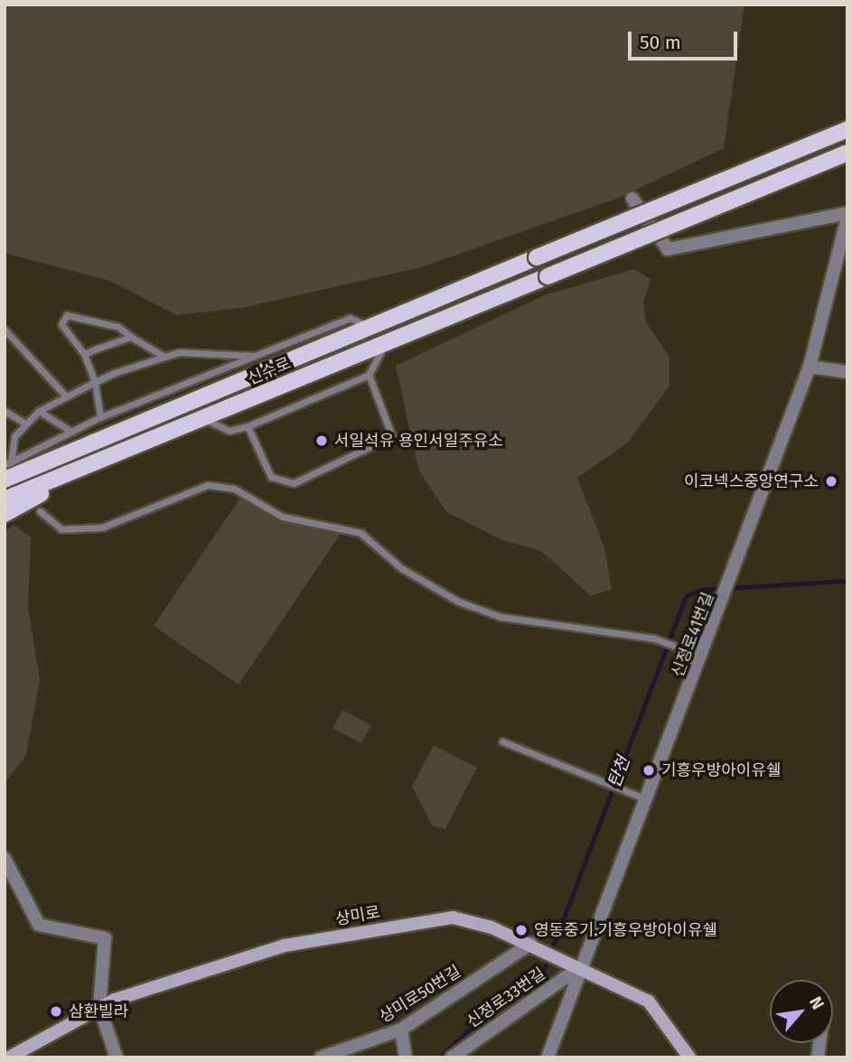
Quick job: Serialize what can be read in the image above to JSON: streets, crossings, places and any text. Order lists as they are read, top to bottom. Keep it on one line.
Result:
{"streets":{"main road":["신수로"],"street":["신정로41번길","상미로","상미로50번길","신정로33번길"]},"crossings":[["신정로41번길","상미로"],["신정로41번길","신정로33번길"],["상미로","상미로50번길"],["상미로","신정로33번길"]],"water":["탄천"],"places":["서일석유 용인서일주유소","이코넥스중앙연구소","기흥우방아이유쉘","영동중기.기흥우방아이유쉘","삼환빌라"],"scale_bar":"50 m","north":"top right"}
